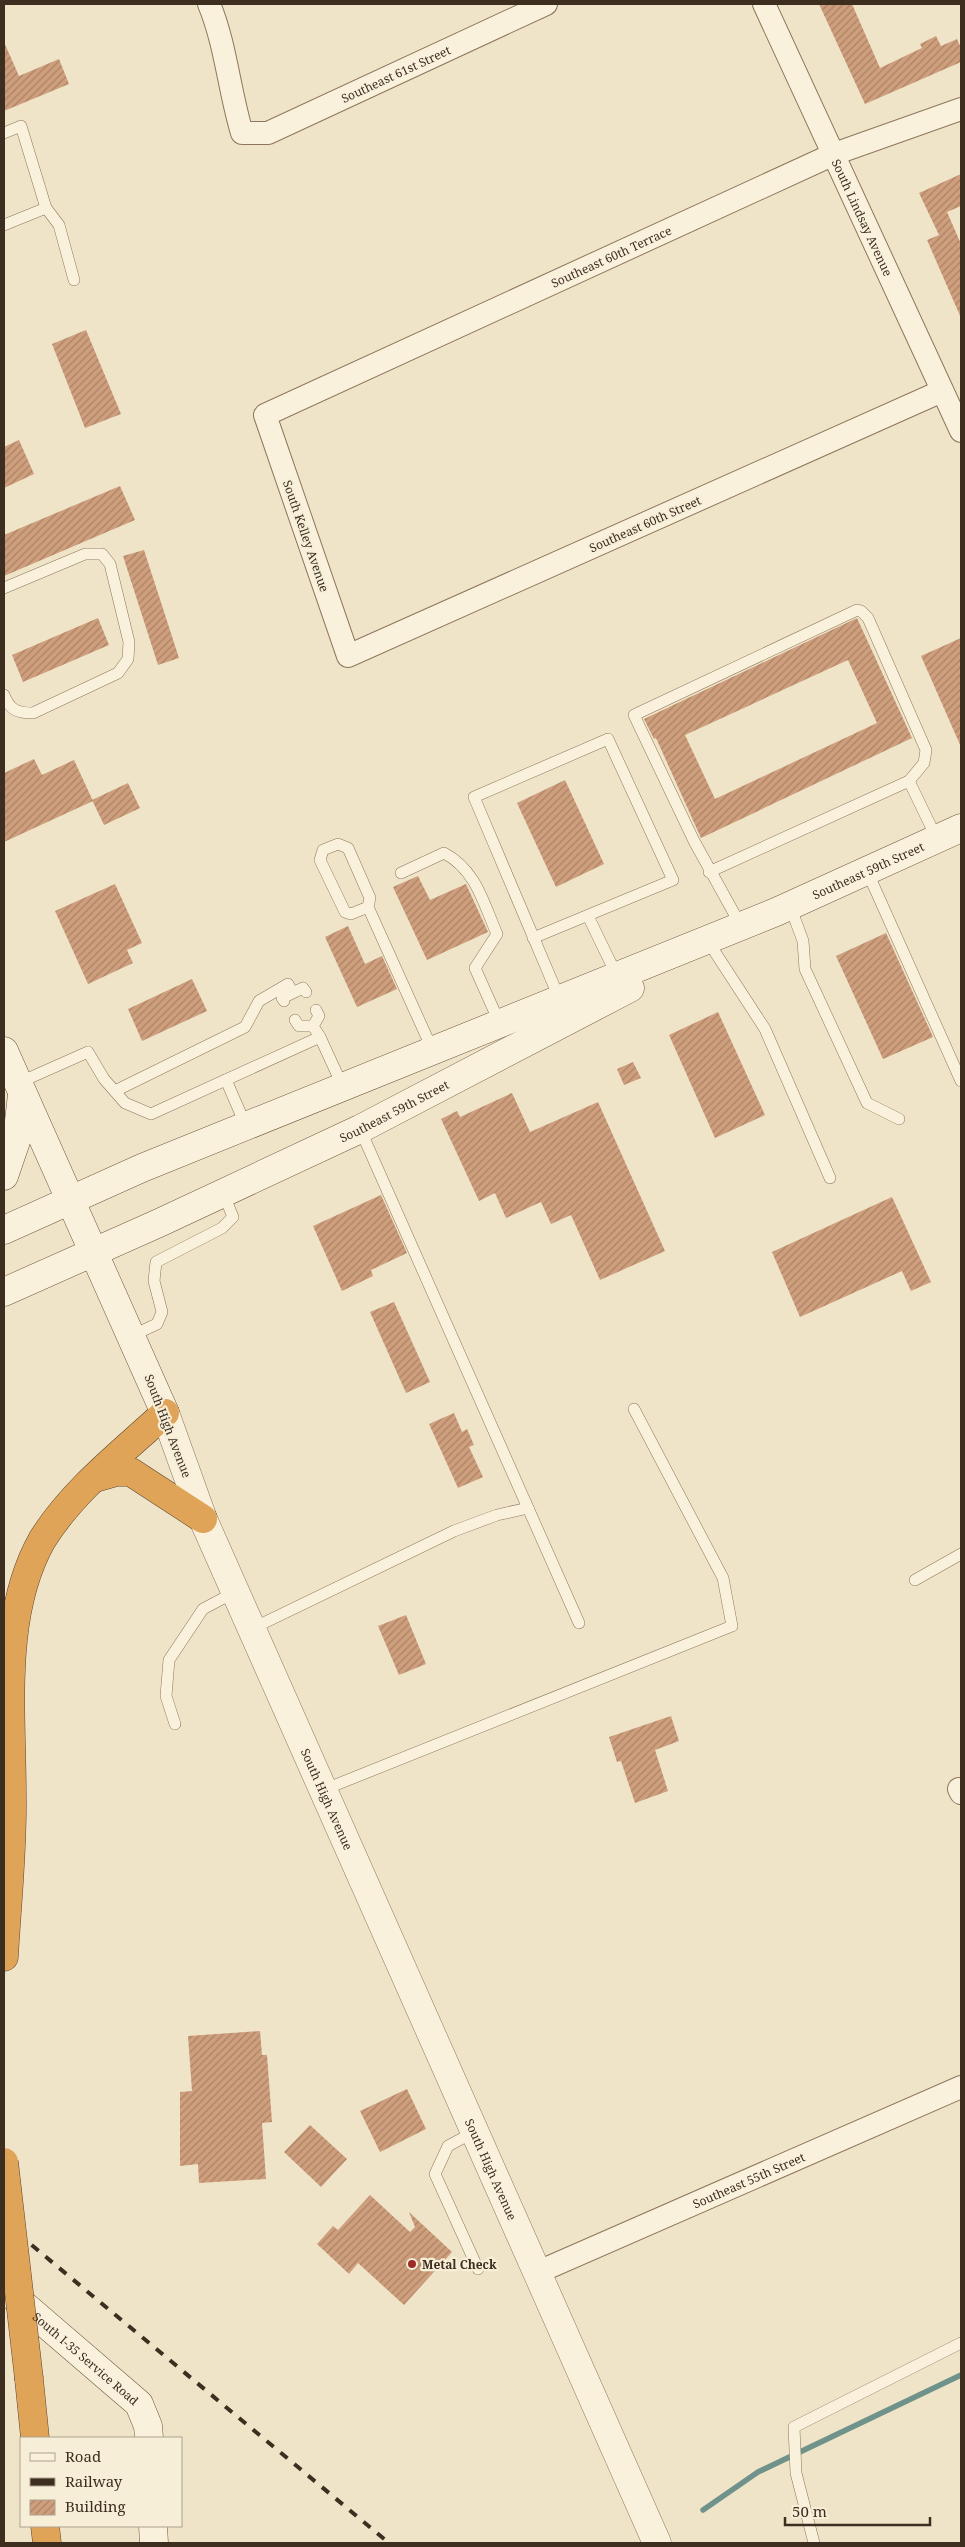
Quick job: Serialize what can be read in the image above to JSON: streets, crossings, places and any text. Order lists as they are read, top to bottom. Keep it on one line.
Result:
{"streets":{"main road":["Southeast 59th Street","South High Avenue","South I-35 Service Road"],"street":["Southeast 61st Street","South Lindsay Avenue","Southeast 60th Terrace","Southeast 60th Street","South Kelley Avenue","Southeast 55th Street"]},"crossings":[["South Lindsay Avenue","Southeast 60th Terrace"],["South Lindsay Avenue","Southeast 60th Street"],["Southeast 60th Terrace","South Kelley Avenue"],["Southeast 60th Street","South Kelley Avenue"],["Southeast 59th Street","South High Avenue"],["South High Avenue","Southeast 55th Street"]],"places":["Metal Check"],"legend":["Road","Railway","Building"],"scale_bar":"50 m"}
